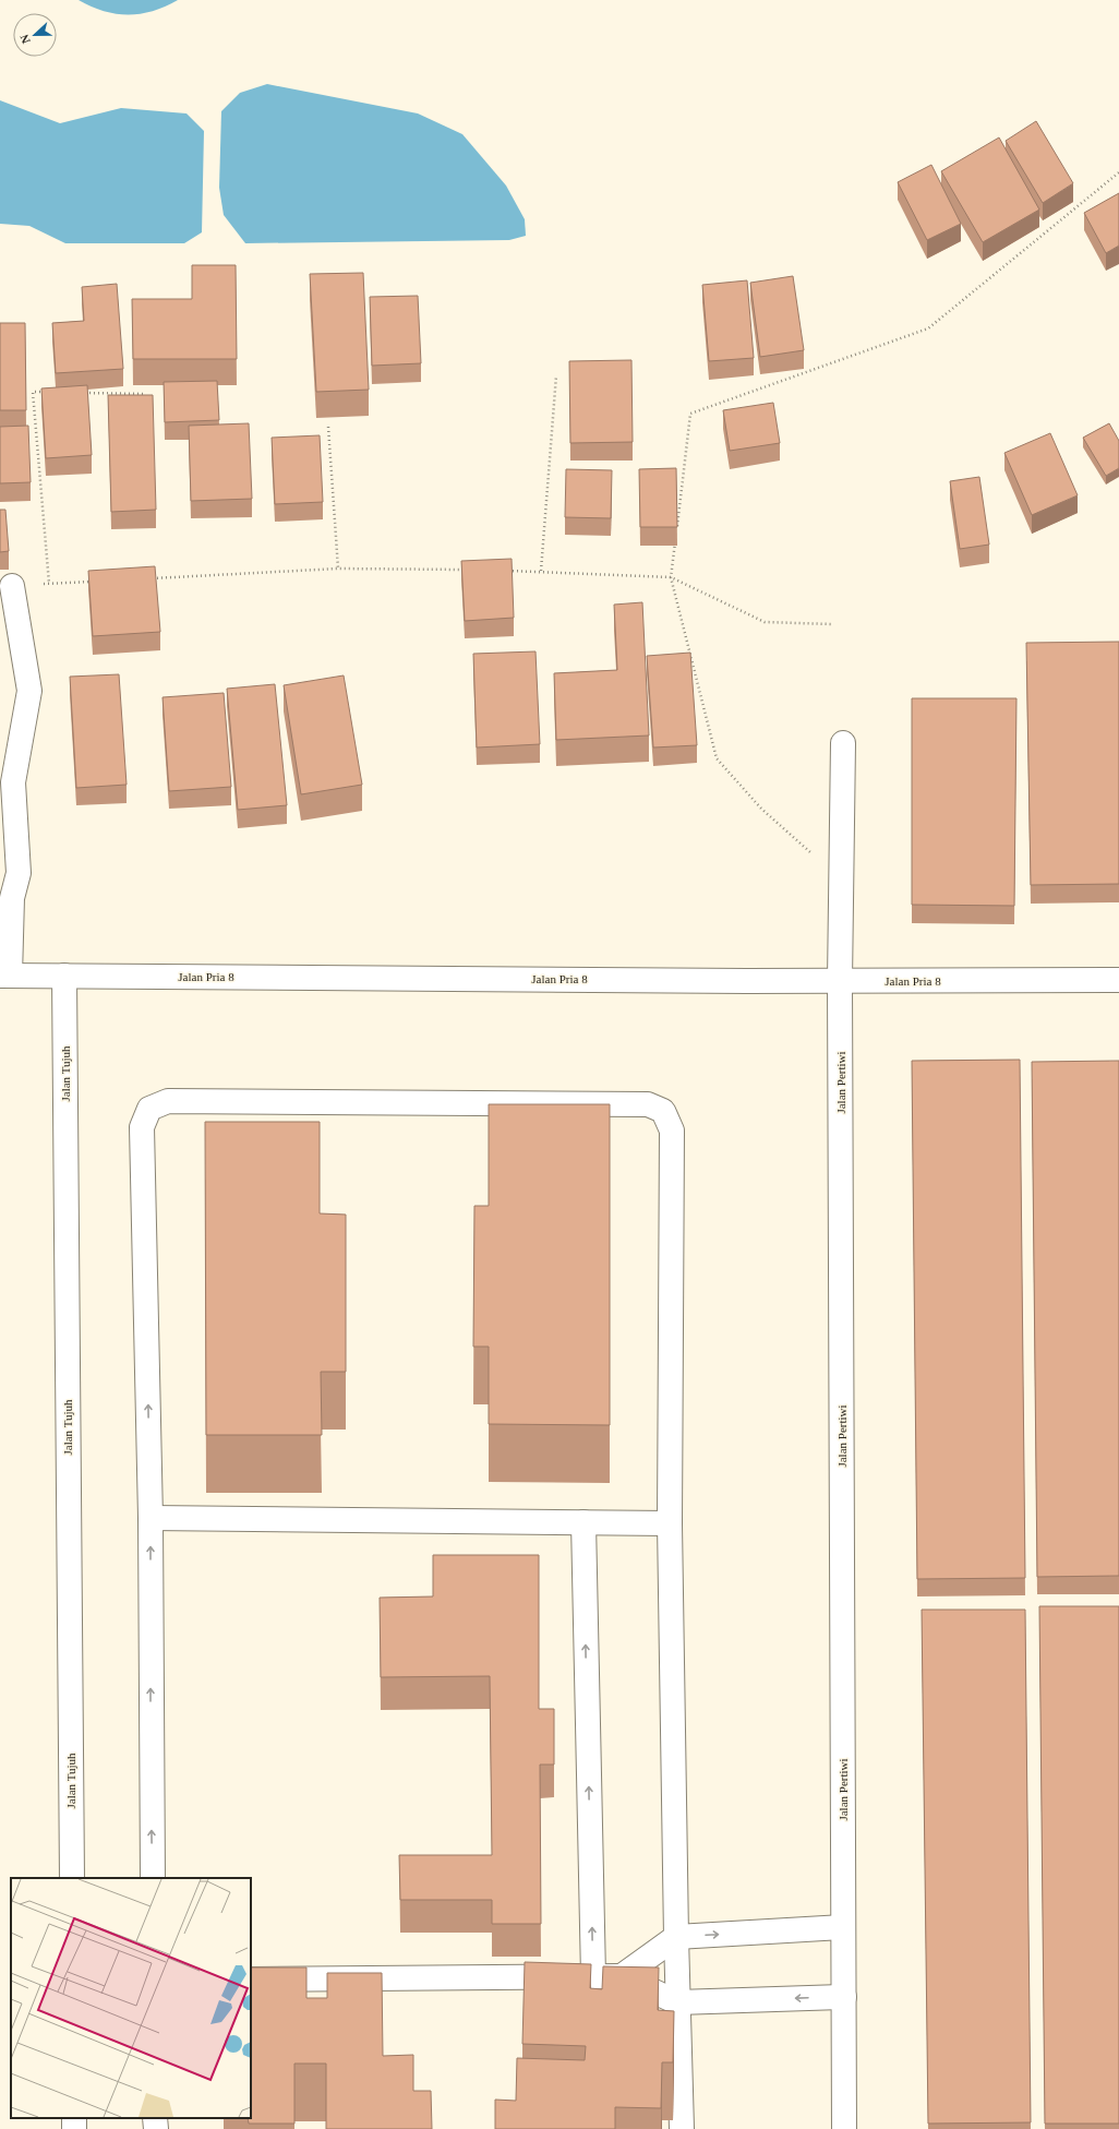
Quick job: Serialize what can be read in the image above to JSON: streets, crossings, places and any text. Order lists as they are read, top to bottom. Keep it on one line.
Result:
{"streets":{"street":["Jalan Pria 8","Jalan Tujuh","Jalan Pertiwi"]},"crossings":[["Jalan Pria 8","Jalan Tujuh"],["Jalan Pria 8","Jalan Pertiwi"]],"north":"left"}
